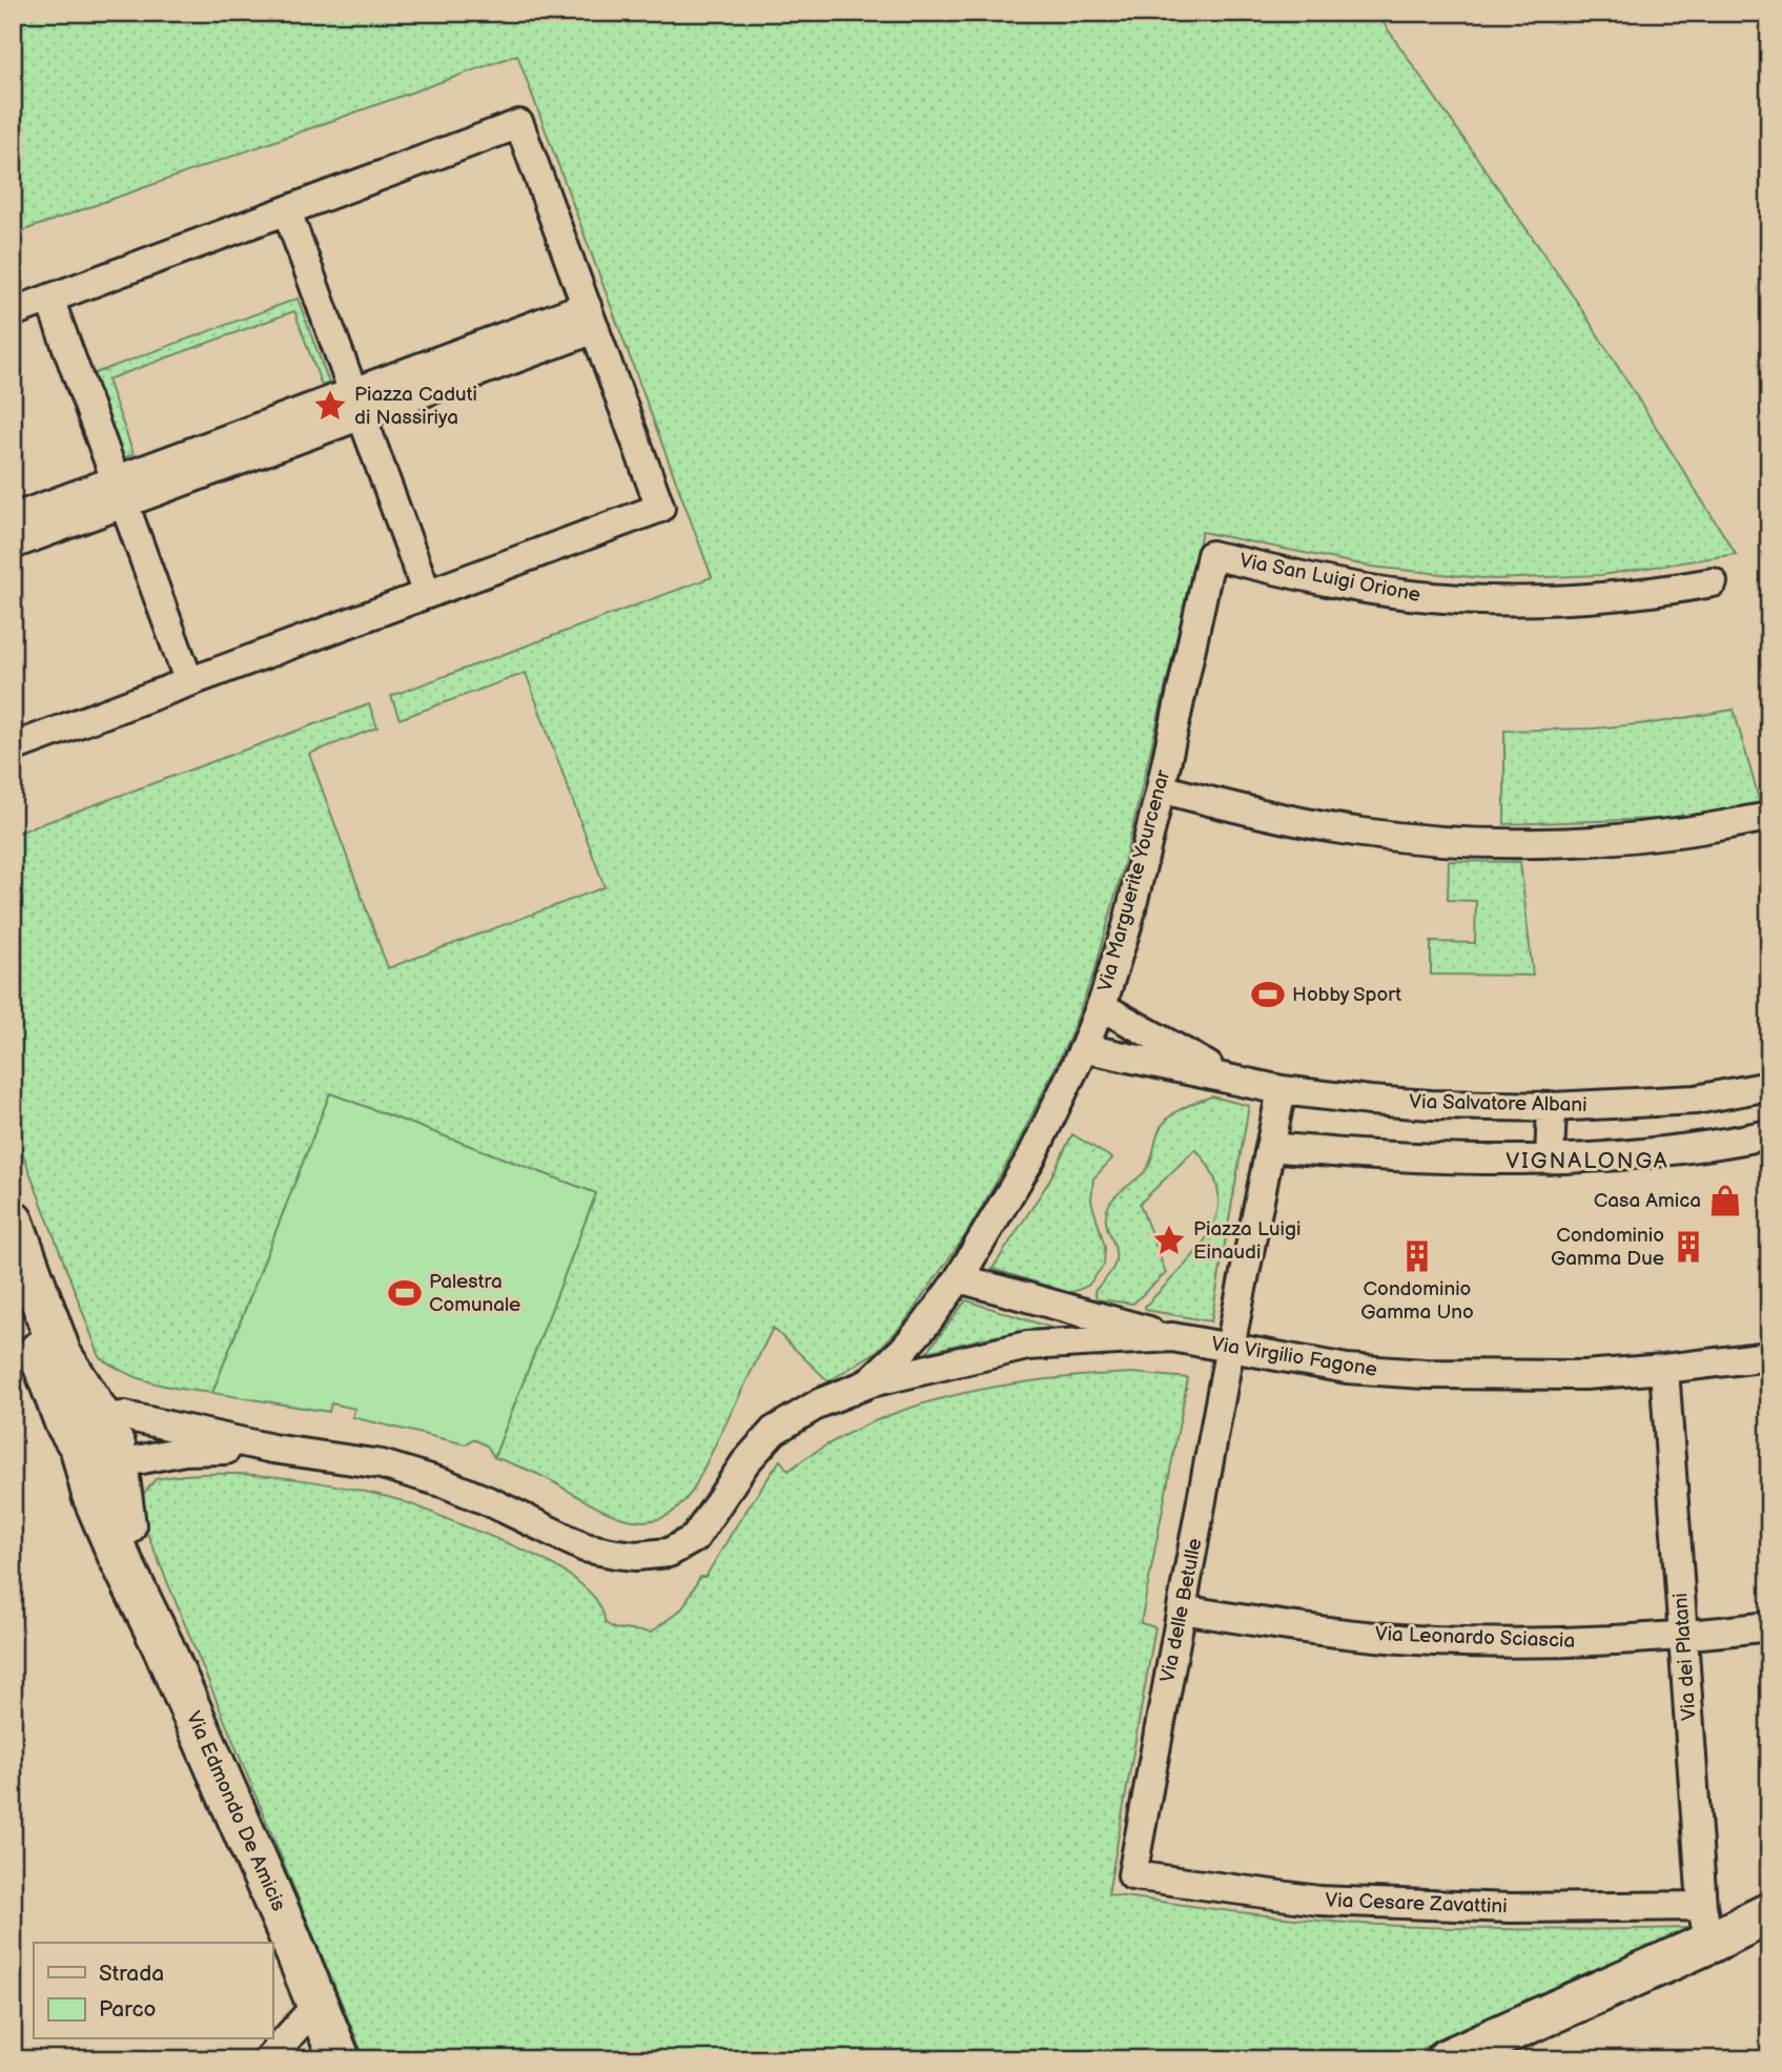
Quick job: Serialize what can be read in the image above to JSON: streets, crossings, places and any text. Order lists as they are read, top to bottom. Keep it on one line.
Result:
{"streets":{"main road":["Via Edmondo De Amicis"],"street":["Via San Luigi Orione","Via Marguerite Yourcenar","Via Salvatore Albani","Via Virgilio Fagone","Via delle Betulle","Via Leonardo Sciascia","Via dei Platani","Via Cesare Zavattini"]},"crossings":[["Via San Luigi Orione","Via Marguerite Yourcenar"],["Via Marguerite Yourcenar","Via Salvatore Albani"],["Via Marguerite Yourcenar","Via Virgilio Fagone"],["Via Salvatore Albani","Via delle Betulle"],["Via Virgilio Fagone","Via delle Betulle"],["Via Virgilio Fagone","Via dei Platani"],["Via delle Betulle","Via Leonardo Sciascia"],["Via delle Betulle","Via Cesare Zavattini"],["Via Leonardo Sciascia","Via dei Platani"],["Via dei Platani","Via Cesare Zavattini"]],"districts":["VIGNALONGA"],"places":{"place":["Piazza Caduti di Nassiriya","Piazza Luigi Einaudi"],"sports":["Hobby Sport","Palestra Comunale"],"shop":["Casa Amica"],"building":["Condominio Gamma Due","Condominio Gamma Uno"]},"legend":["Strada","Parco"]}
